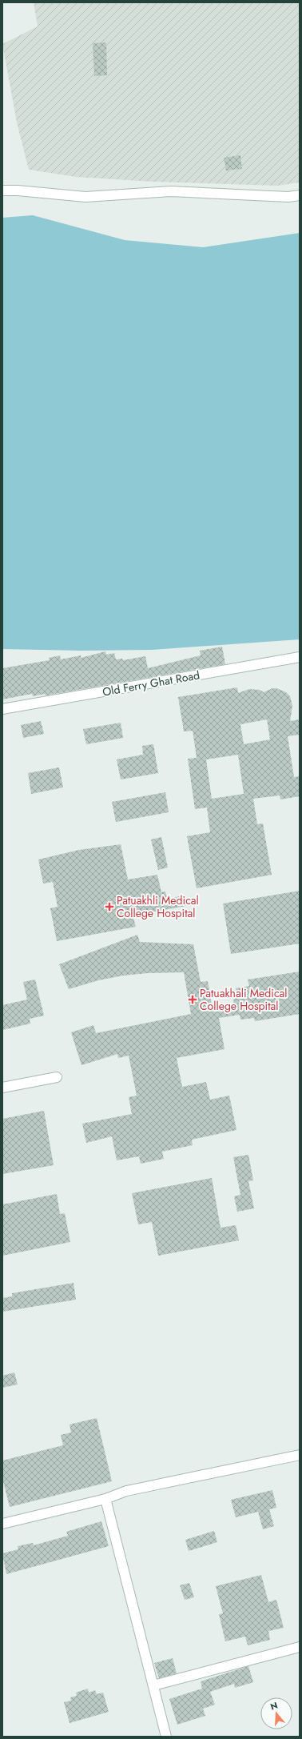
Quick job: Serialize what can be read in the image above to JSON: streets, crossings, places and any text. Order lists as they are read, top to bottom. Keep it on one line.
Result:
{"streets":{"street":["Old Ferry Ghat Road"]},"places":{"health":["Patuakhli Medical College Hospital","Patuakhali Medical College Hospital"]},"north":"top"}
